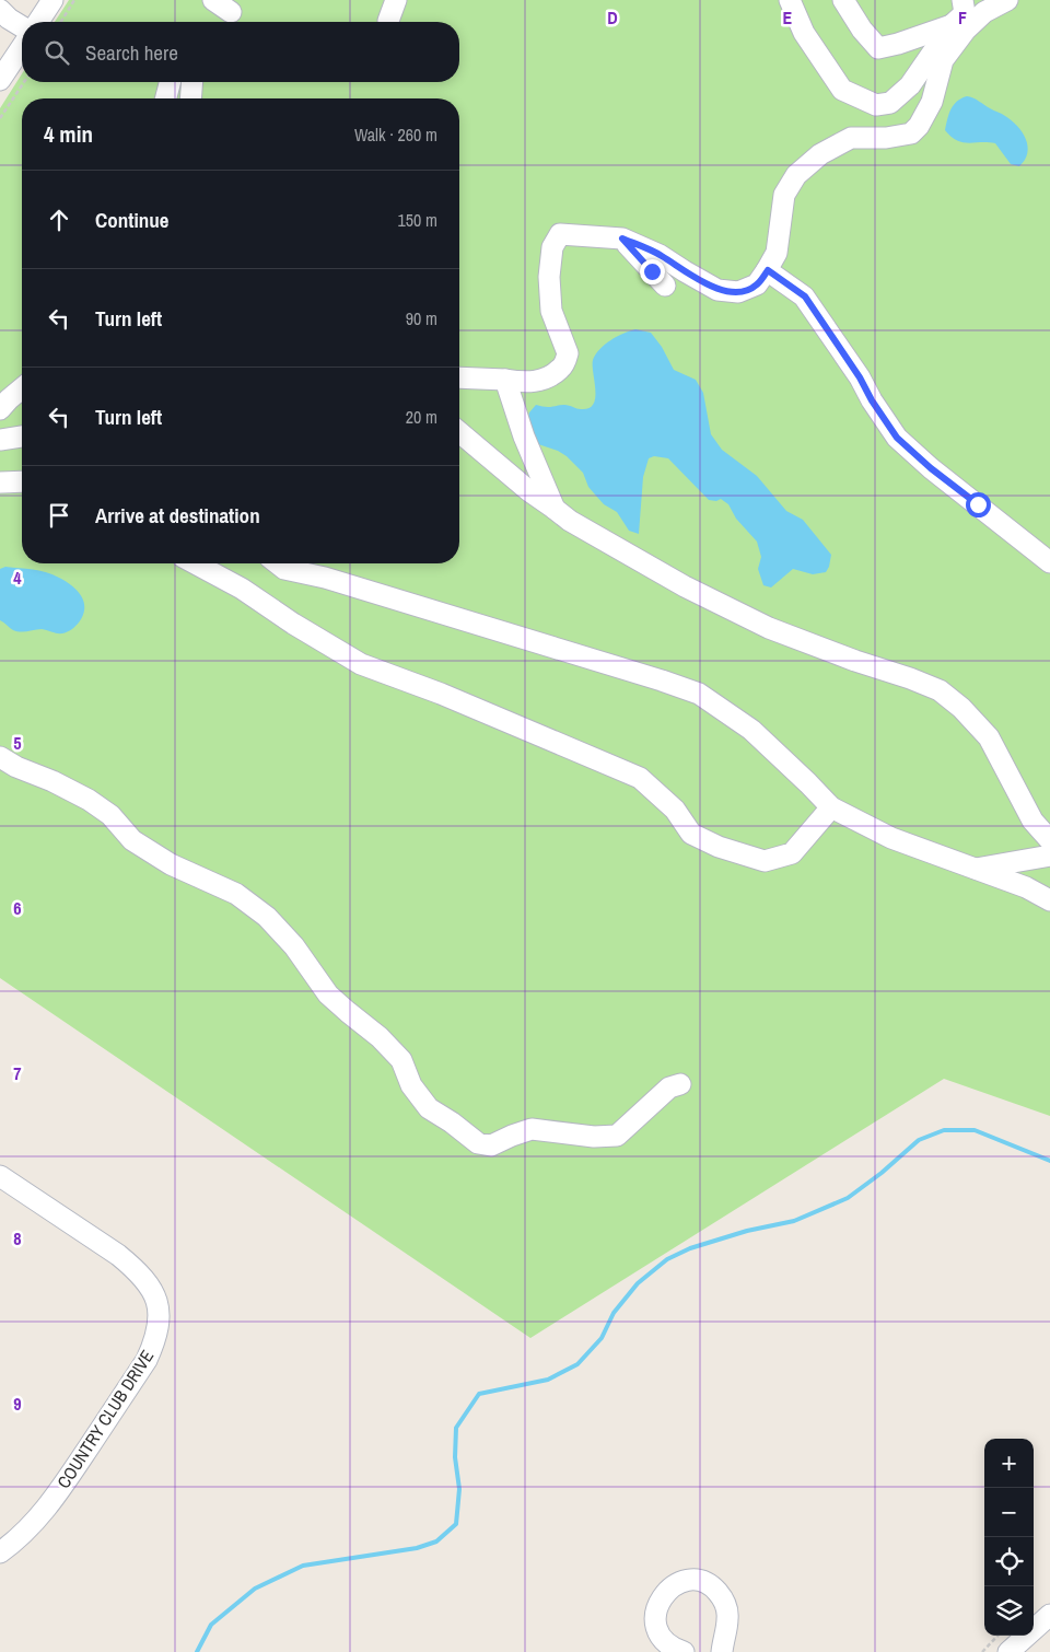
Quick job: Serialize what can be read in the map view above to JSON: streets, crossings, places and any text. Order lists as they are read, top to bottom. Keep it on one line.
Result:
{"streets":{"street":["COUNTRY CLUB DRIVE"]},"page":{"search":"Search here","heading":["4 min","Walk · 260 m"],"list":[["Continue","150 m"],["Turn left","90 m"],["Turn left","20 m"],"Arrive at destination"],"map_buttons":["+","−"]},"grid":{"columns":["D","E","F"],"rows":["4","5","6","7","8","9"]}}
